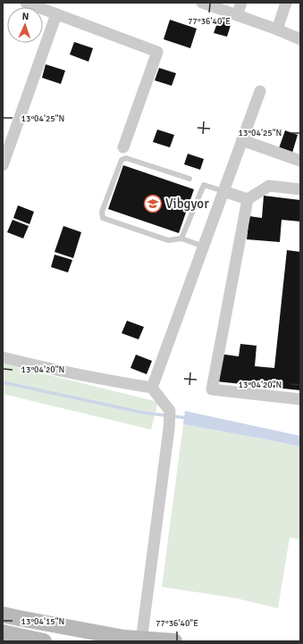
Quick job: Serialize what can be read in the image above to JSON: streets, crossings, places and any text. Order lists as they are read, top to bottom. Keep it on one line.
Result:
{"places":{"school or university":["Vibgyor"]},"north":"top","coordinates":["77°36'40\"E","13°04'25\"N","13°04'20\"N","13°04'15\"N"]}
